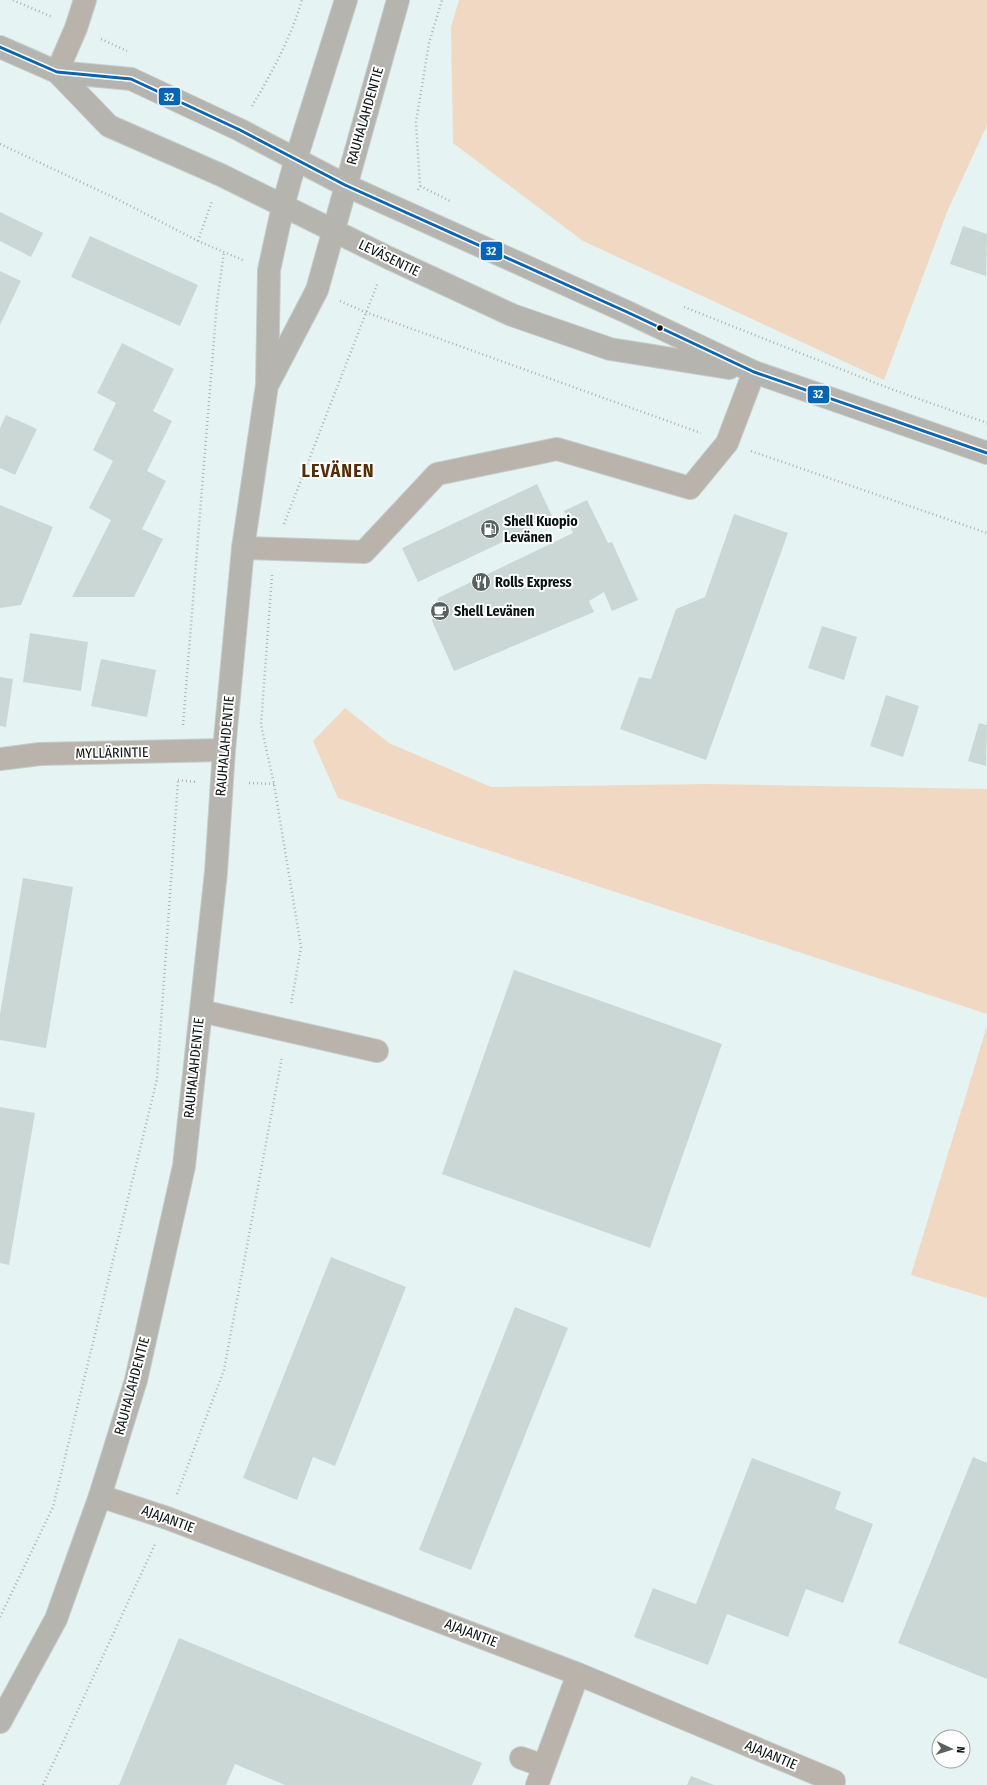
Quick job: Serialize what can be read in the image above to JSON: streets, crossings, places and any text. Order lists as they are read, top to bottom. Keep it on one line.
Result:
{"streets":{"main road":["RAUHALAHDENTIE","LEVÄSENTIE"],"street":["MYLLÄRINTIE","AJAJANTIE"]},"crossings":[["RAUHALAHDENTIE","LEVÄSENTIE"],["RAUHALAHDENTIE","MYLLÄRINTIE"],["RAUHALAHDENTIE","AJAJANTIE"]],"districts":["LEVÄNEN"],"places":{"fuel station":["Shell Kuopio Levänen"],"restaurant":["Rolls Express"],"cafe":["Shell Levänen"]},"lines":["transit line 32"],"north":"right"}
